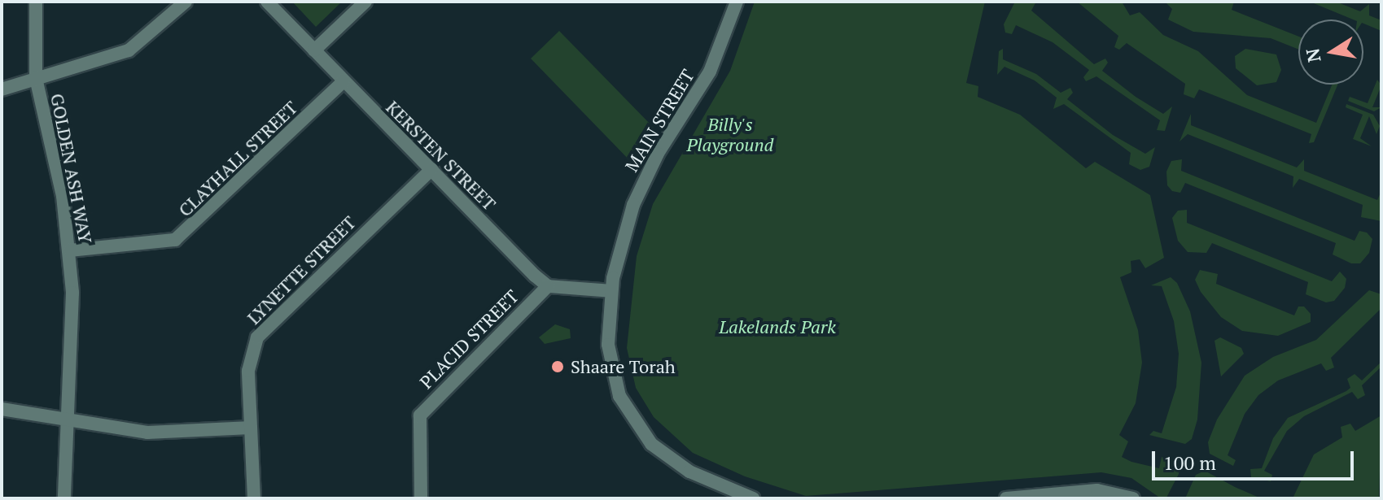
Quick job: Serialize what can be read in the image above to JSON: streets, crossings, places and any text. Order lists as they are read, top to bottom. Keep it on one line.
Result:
{"streets":{"street":["MAIN STREET","KERSTEN STREET","CLAYHALL STREET","GOLDEN ASH WAY","LYNETTE STREET","PLACID STREET"]},"crossings":[["KERSTEN STREET","CLAYHALL STREET"],["KERSTEN STREET","LYNETTE STREET"],["KERSTEN STREET","PLACID STREET"],["CLAYHALL STREET","GOLDEN ASH WAY"]],"parks":["Billy's Playground","Lakelands Park"],"places":["Shaare Torah"],"scale_bar":"100 m","north":"left"}
